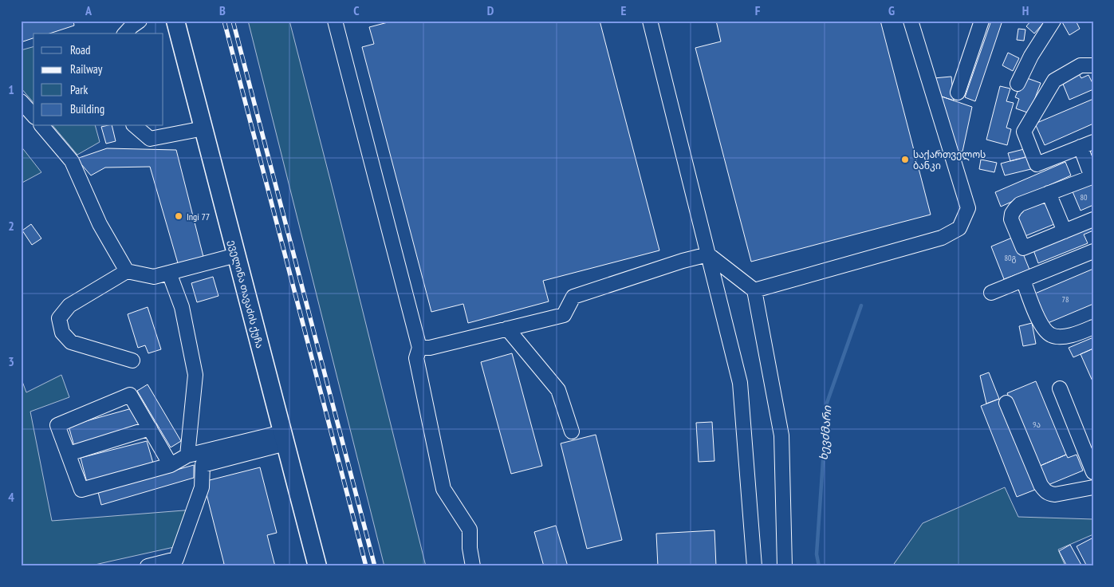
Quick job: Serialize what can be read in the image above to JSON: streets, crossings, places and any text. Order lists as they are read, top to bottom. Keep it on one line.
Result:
{"streets":{"main road":["ეველინა თავაძის ქუჩა"]},"water":["ხევძმარი"],"places":["საქართველოს ბანკი","Ingi 77"],"house_numbers":["80","80გ","78","9ა"],"legend":["Road","Railway","Park","Building"],"grid":{"columns":["A","B","C","D","E","F","G","H"],"rows":["1","2","3","4"]}}
